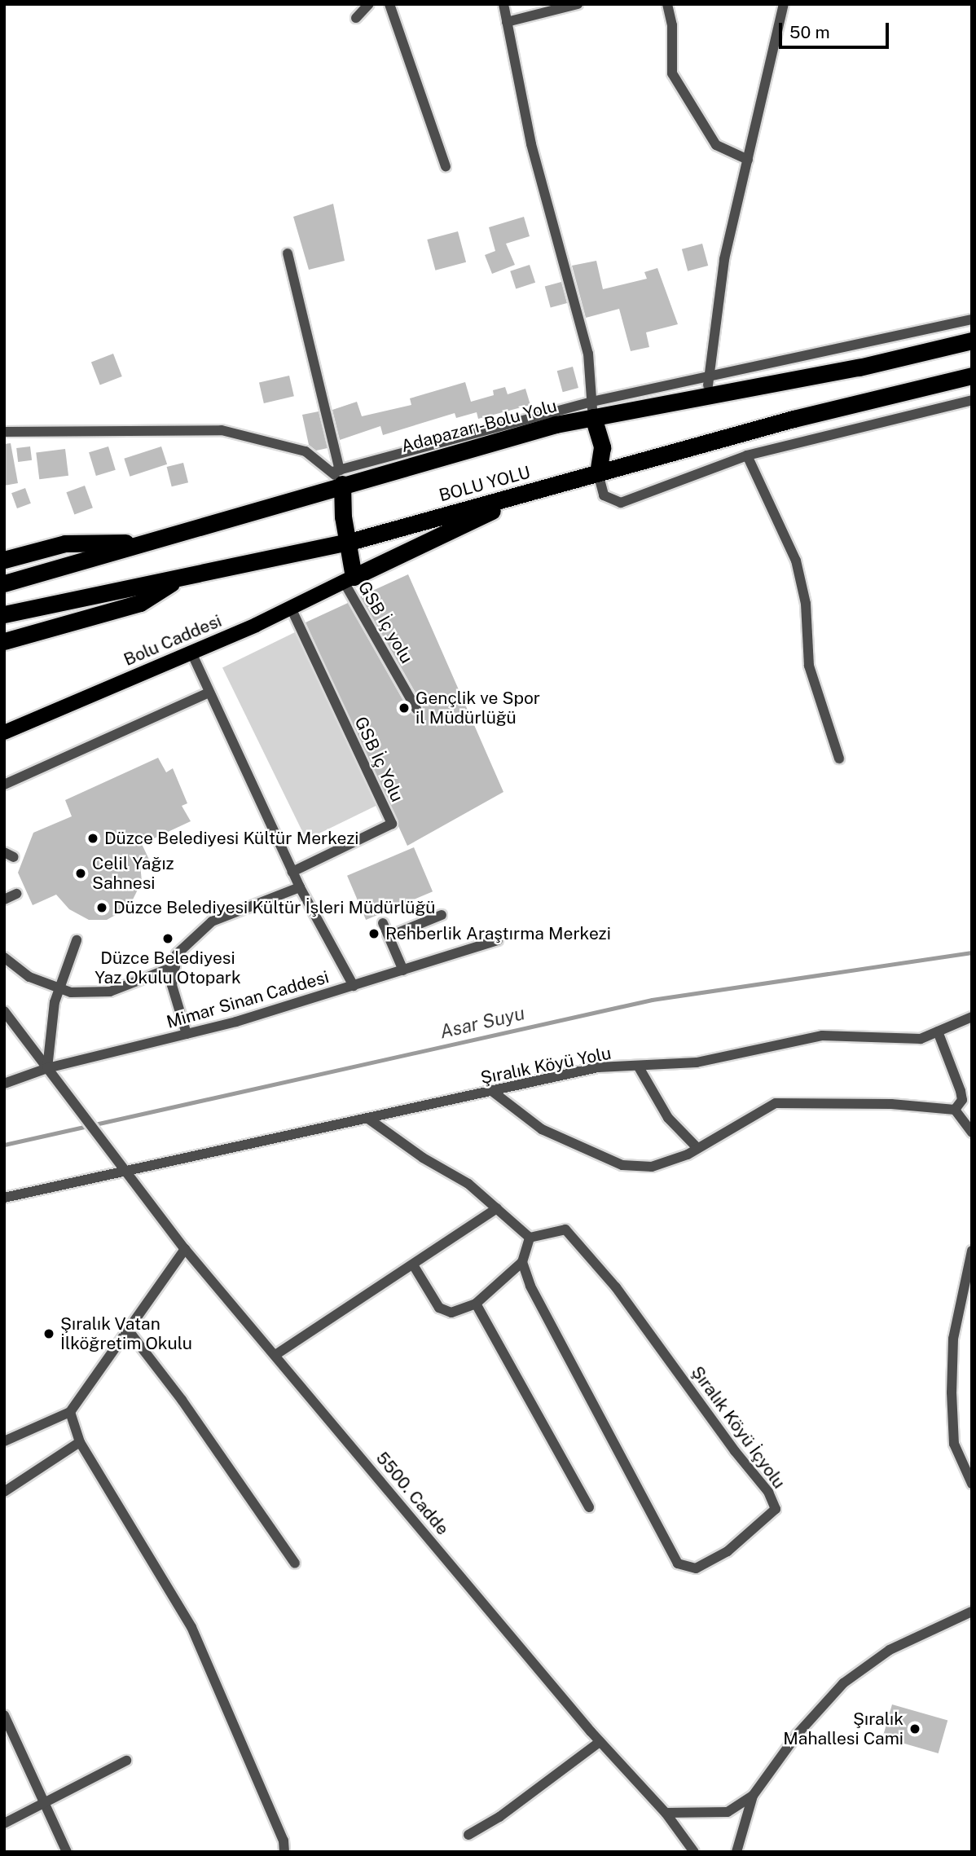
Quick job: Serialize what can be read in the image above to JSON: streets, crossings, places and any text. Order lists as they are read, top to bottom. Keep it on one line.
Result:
{"streets":{"highway":["Adapazarı-Bolu Yolu","BOLU YOLU"],"main road":["Bolu Caddesi"],"street":["GSB İç yolu","GSB İç Yolu","Mimar Sinan Caddesi","Şıralık Köyü Yolu","Şıralık Köyü İçyolu","5500. Cadde"]},"crossings":[["GSB İç yolu","Bolu Caddesi"],["Bolu Caddesi","GSB İç Yolu"],["Mimar Sinan Caddesi","5500. Cadde"],["Şıralık Köyü Yolu","5500. Cadde"]],"water":["Asar Suyu"],"places":["Gençlik ve Spor il Müdürlüğü","Düzce Belediyesi Kültür Merkezi","Celil Yağız Sahnesi","Düzce Belediyesi Kültür İşleri Müdürlüğü","Rehberlik Araştırma Merkezi","Düzce Belediyesi Yaz Okulu Otopark","Şıralık Vatan İlköğretim Okulu","Şıralık Mahallesi Cami"],"scale_bar":"50 m"}
